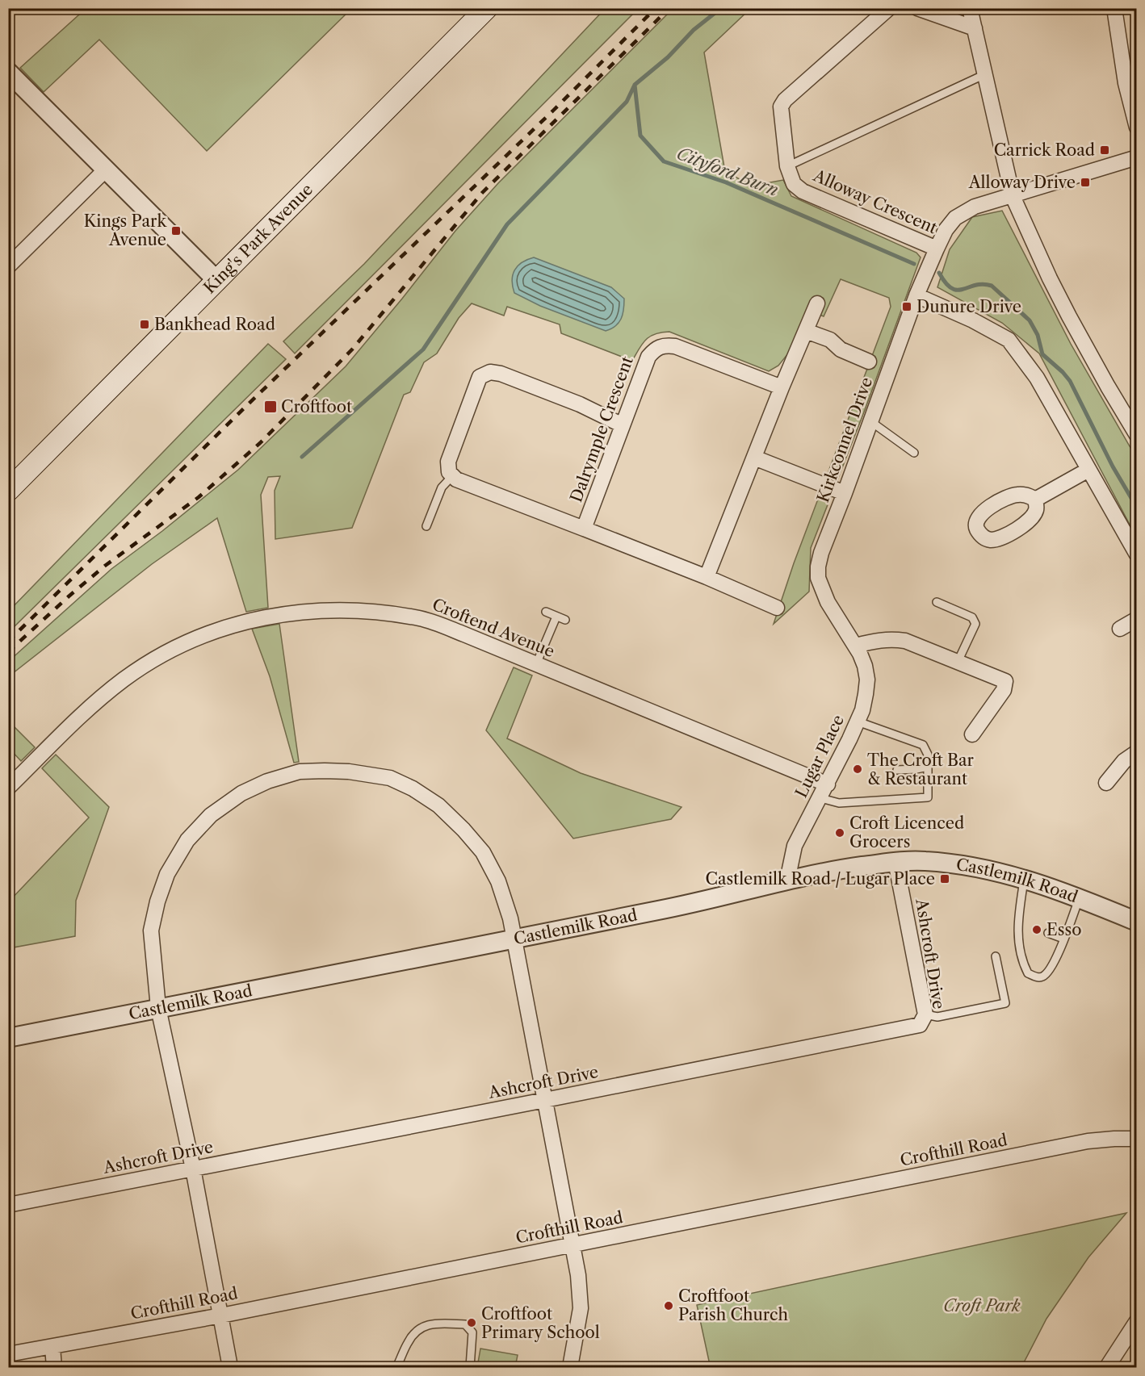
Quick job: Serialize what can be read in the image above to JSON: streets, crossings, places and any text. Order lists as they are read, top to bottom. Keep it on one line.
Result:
{"streets":{"main road":["King's Park Avenue"],"street":["Alloway Crescent","Dalrymple Crescent","Kirkconnel Drive","Croftend Avenue","Lugar Place","Castlemilk Road","Ashcroft Drive","Crofthill Road"]},"crossings":[["Alloway Crescent","Kirkconnel Drive"],["Kirkconnel Drive","Lugar Place"],["Croftend Avenue","Lugar Place"],["Lugar Place","Castlemilk Road"],["Castlemilk Road","Ashcroft Drive"]],"water":["Cityford Burn"],"parks":["Croft Park"],"places":{"transit":["Carrick Road","Alloway Drive","Kings Park Avenue","Dunure Drive","Bankhead Road","Croftfoot","Castlemilk Road / Lugar Place"],"other":["The Croft Bar & Restaurant","Croft Licenced Grocers","Esso","Croftfoot Parish Church","Croftfoot Primary School"]}}
